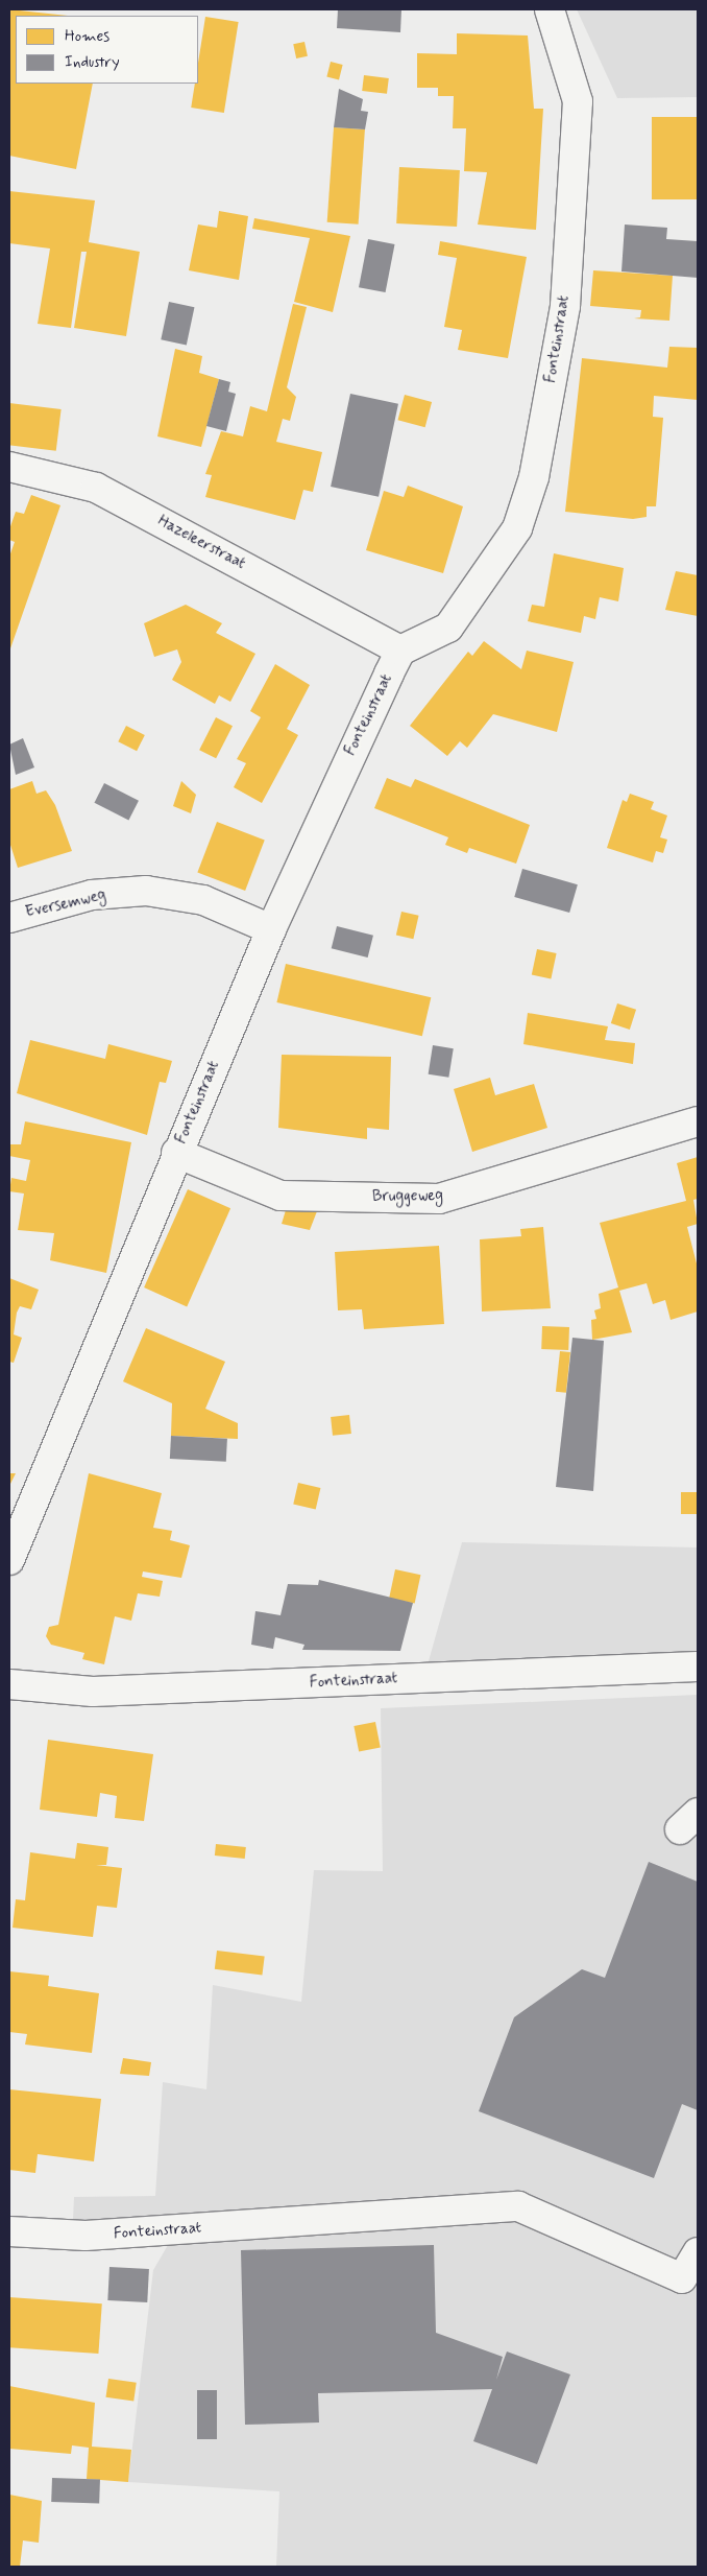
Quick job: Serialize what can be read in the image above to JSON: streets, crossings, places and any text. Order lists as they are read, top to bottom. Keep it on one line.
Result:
{"streets":{"street":["Fonteinstraat","Hazeleerstraat","Eversemweg","Bruggeweg"]},"crossings":[["Fonteinstraat","Hazeleerstraat"],["Fonteinstraat","Eversemweg"],["Fonteinstraat","Bruggeweg"]],"legend":["Homes","Industry"]}
